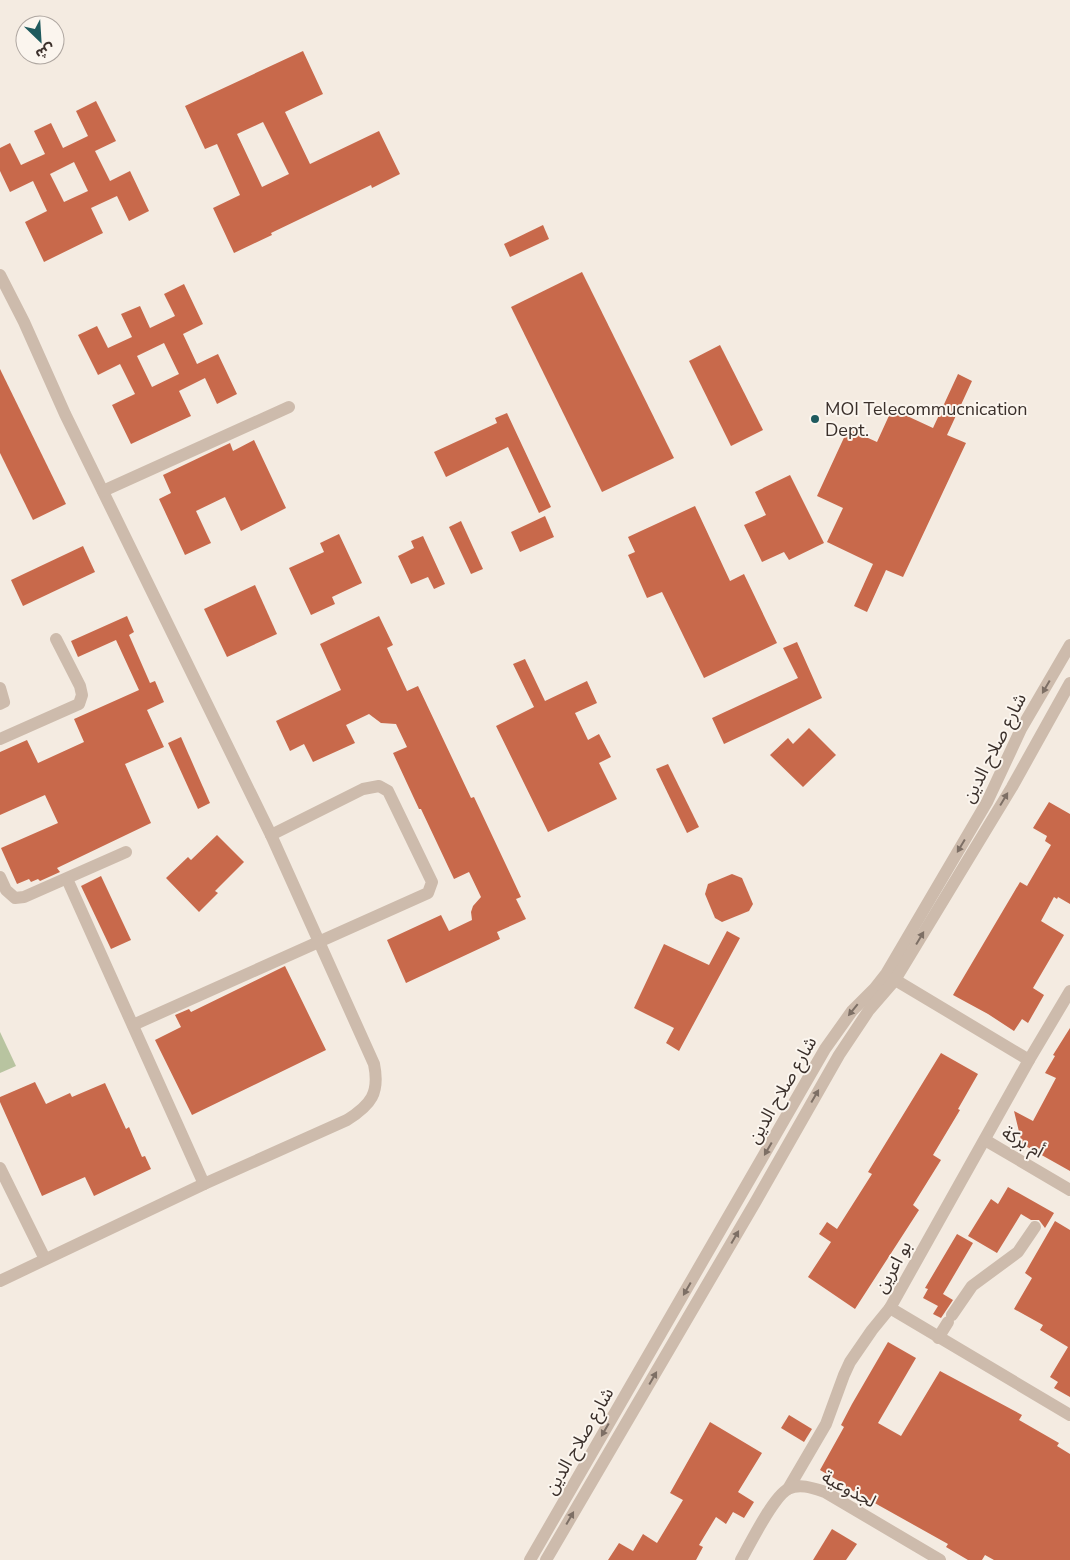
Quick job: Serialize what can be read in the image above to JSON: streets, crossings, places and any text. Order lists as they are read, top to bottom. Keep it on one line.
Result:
{"streets":{"street":["شارع صلاح الدين","أم بركة","بو اعرين","لجذوعية"]},"crossings":[["أم بركة","بو اعرين"]],"places":["MOI Telecommucnication Dept."],"north":"bottom right"}
